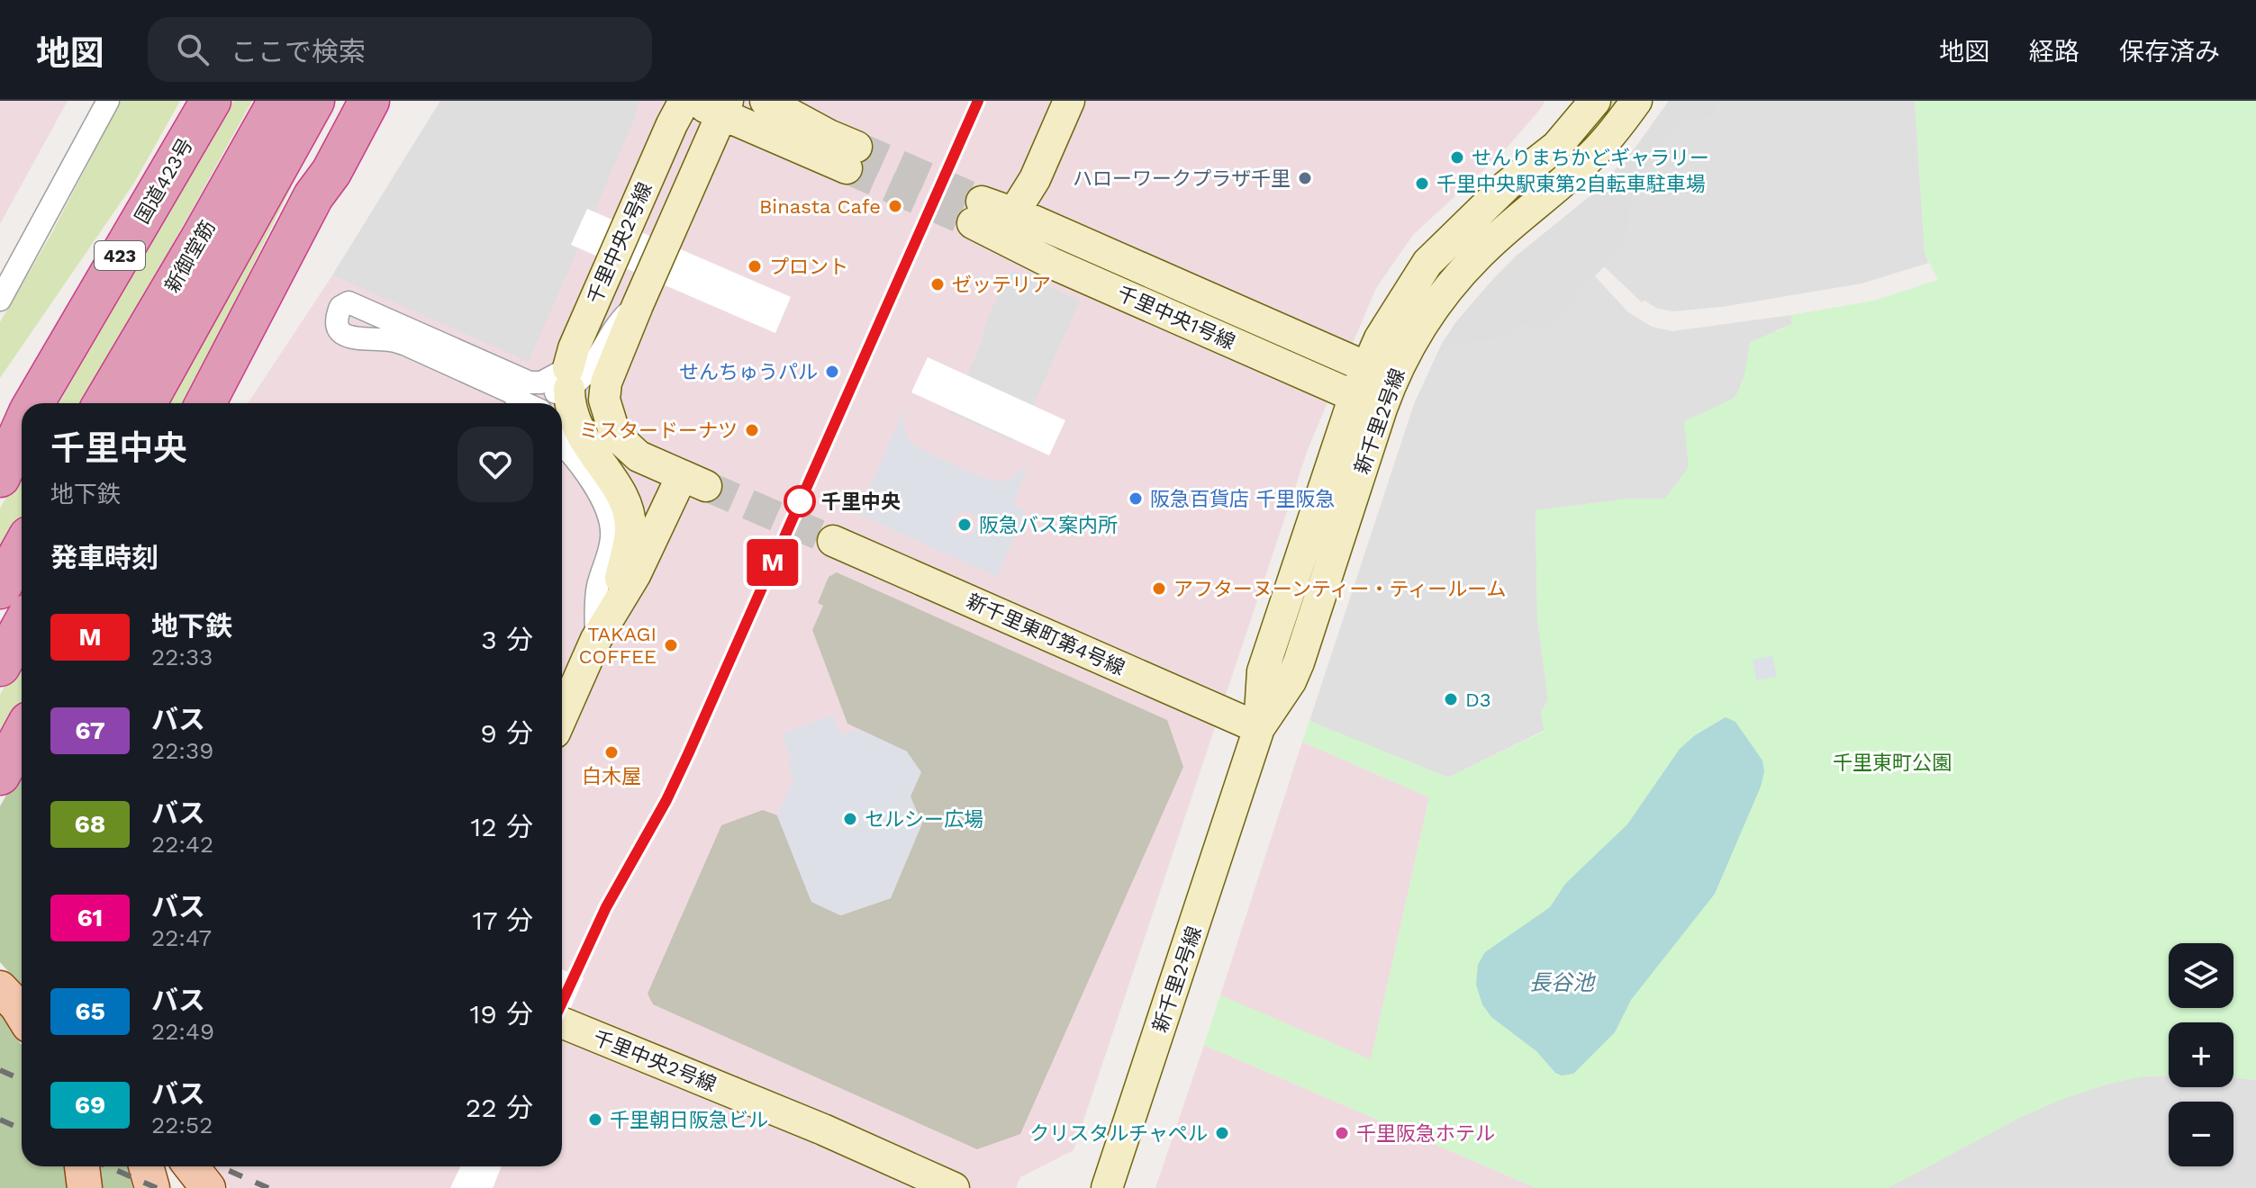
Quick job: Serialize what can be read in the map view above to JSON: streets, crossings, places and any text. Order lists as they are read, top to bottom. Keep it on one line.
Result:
{"streets":{"highway":["国道423号","423","新御堂筋"],"street":["千里中央2号線","千里中央1号線","新千里2号線","新千里東町第4号線"]},"crossings":[["千里中央1号線","新千里2号線"],["新千里2号線","新千里東町第4号線"]],"water":["長谷池"],"parks":["千里東町公園"],"places":["せんりまちかどギャラリー","ハローワークプラザ千里","千里中央駅東第2自転車駐車場","Binasta Cafe","プロント","ゼッテリア","せんちゅうパル","ミスタードーナツ","阪急百貨店 千里阪急","千里中央","阪急バス案内所","アフターヌーンティー・ティールーム","TAKAGI COFFEE","D3","白木屋","セルシー広場","千里朝日阪急ビル","クリスタルチャペル","千里阪急ホテル"],"lines":["metro line M"],"page":{"header":"地図","search":"ここで検索","nav":["地図","経路","保存済み"],"on_map":"M","heading":[["千里中央","地下鉄"],"発車時刻"],"list":[{"mark":"M","name":"地下鉄","note":"22:33","value":"3 分"},{"mark":"67","name":"バス","note":"22:39","value":"9 分"},{"mark":"68","name":"バス","note":"22:42","value":"12 分"},{"mark":"61","name":"バス","note":"22:47","value":"17 分"},{"mark":"65","name":"バス","note":"22:49","value":"19 分"},{"mark":"69","name":"バス","note":"22:52","value":"22 分"}],"map_buttons":["+","−"]}}
